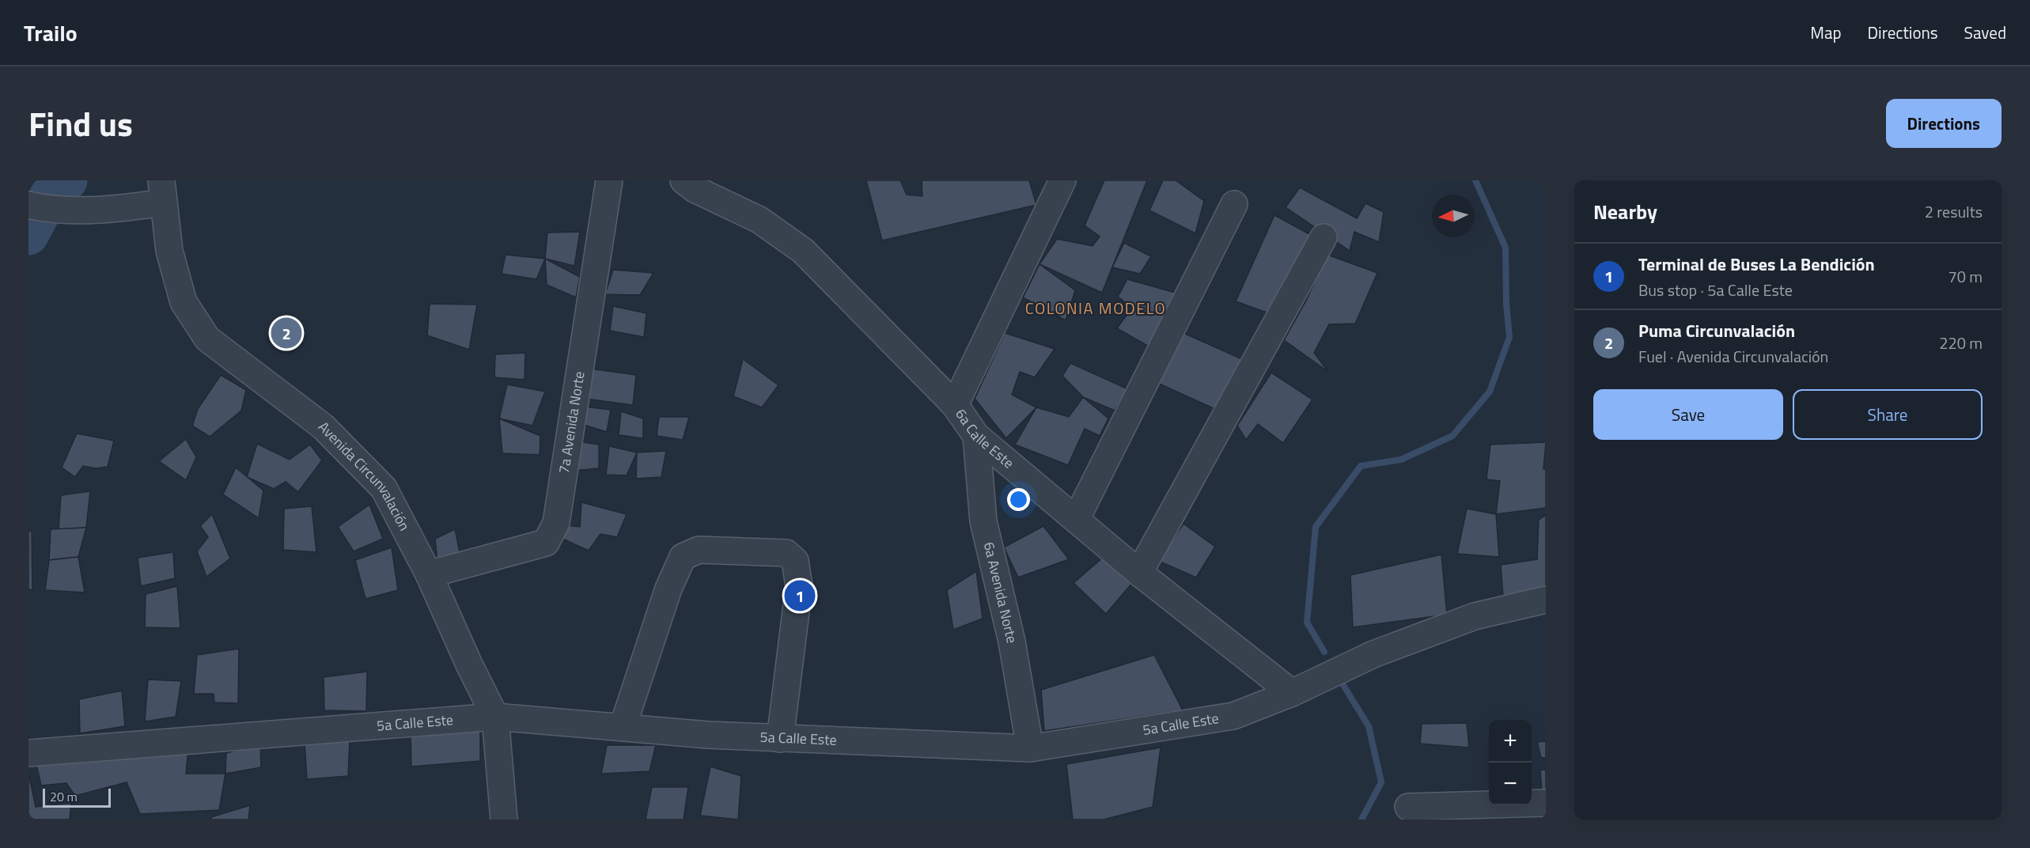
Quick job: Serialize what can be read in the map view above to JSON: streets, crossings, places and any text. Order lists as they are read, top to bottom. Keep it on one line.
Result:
{"streets":{"street":["7a Avenida Norte","6a Calle Este","Avenida Circunvalación","6a Avenida Norte","5a Calle Este"]},"crossings":[["7a Avenida Norte","Avenida Circunvalación"],["6a Calle Este","6a Avenida Norte"],["6a Calle Este","5a Calle Este"],["Avenida Circunvalación","5a Calle Este"],["6a Avenida Norte","5a Calle Este"]],"districts":["COLONIA MODELO"],"scale_bar":"20 m","north":"left","page":{"header":"Trailo","nav":["Map","Directions","Saved"],"title":"Find us","buttons":["Directions",["Save","Share"]],"heading":["Nearby","2 results"],"list":[{"mark":"1","name":"Terminal de Buses La Bendición","note":"Bus stop · 5a Calle Este","value":"70 m"},{"mark":"2","name":"Puma Circunvalación","note":"Fuel · Avenida Circunvalación","value":"220 m"}],"pins":["2","1"],"map_buttons":["+","−"],"scale":"20 m"}}
